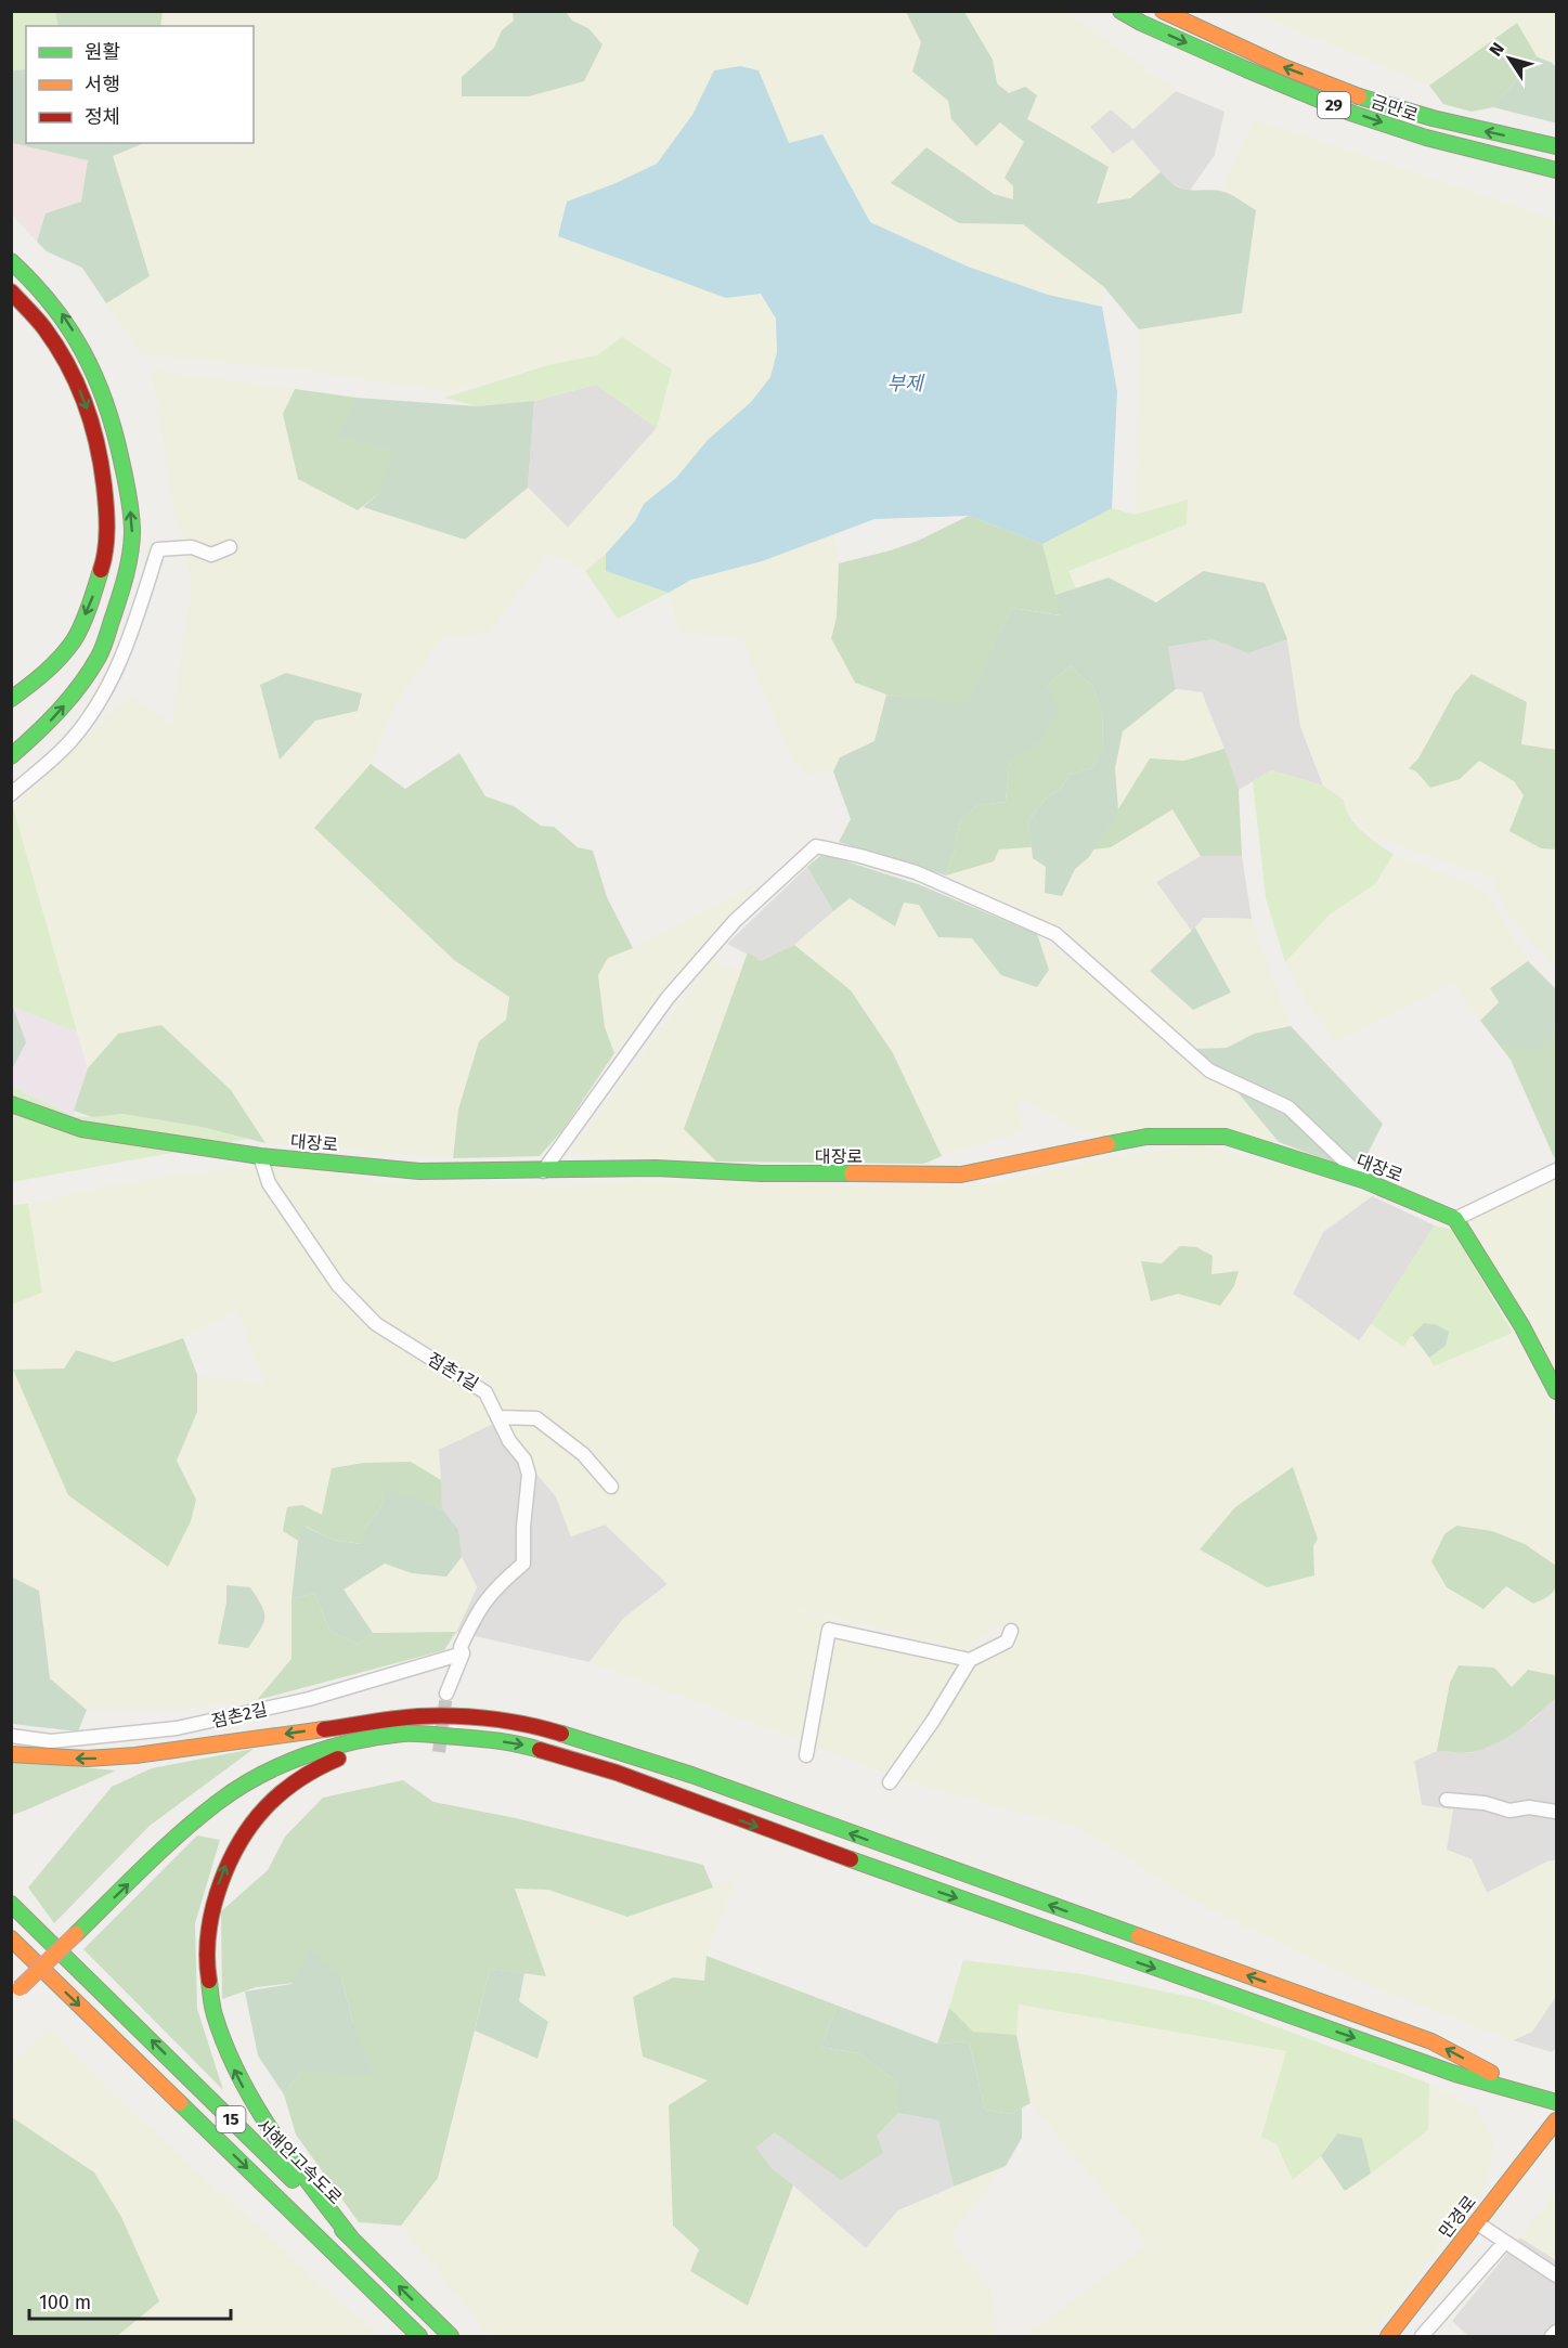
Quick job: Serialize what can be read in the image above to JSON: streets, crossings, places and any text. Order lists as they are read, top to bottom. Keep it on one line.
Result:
{"streets":{"main road":["29","금만로","대장로","15","서해안고속도로","만경로"],"street":["점촌1길","점촌2길"]},"crossings":[["대장로","점촌1길"],["점촌1길","점촌2길"]],"water":["부제"],"legend":["원활","서행","정체"],"scale_bar":"100 m","north":"top left"}
